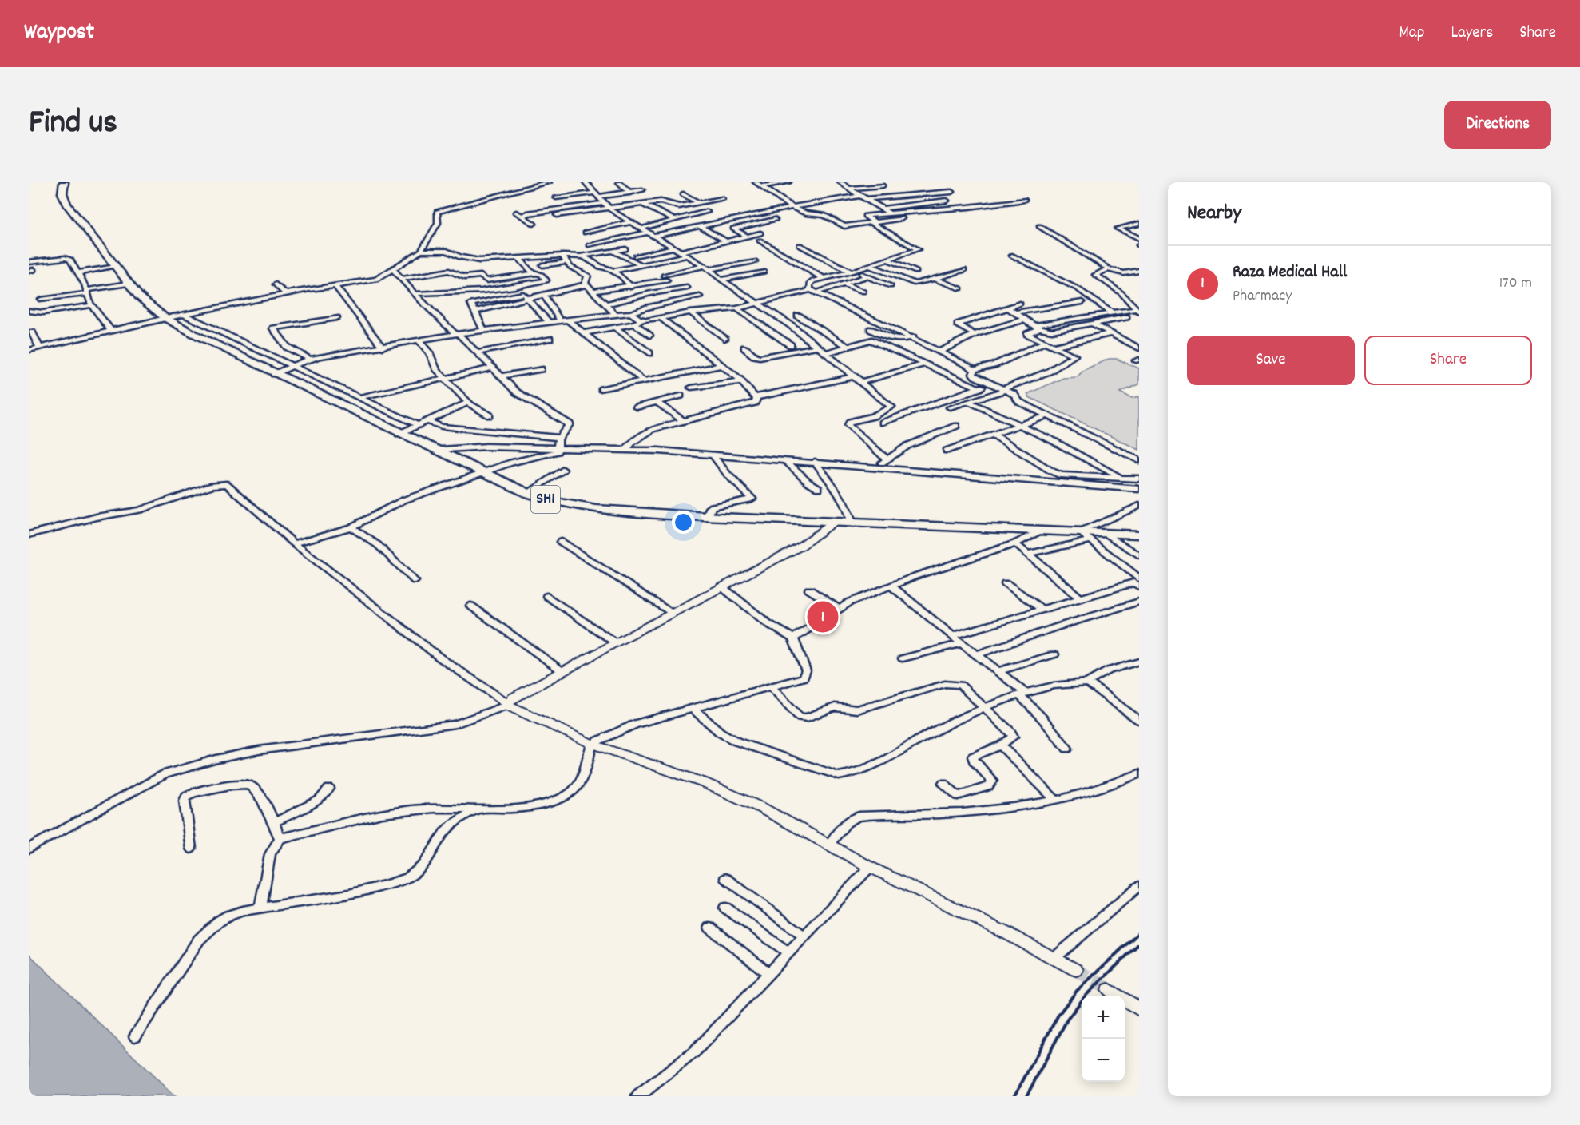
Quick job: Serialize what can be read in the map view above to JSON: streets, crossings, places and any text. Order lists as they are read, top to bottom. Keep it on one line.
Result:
{"streets":{"main road":["SH1"]},"page":{"header":"Waypost","nav":["Map","Layers","Share"],"title":"Find us","buttons":["Directions",["Save","Share"]],"heading":"Nearby","list":[{"mark":"1","name":"Raza Medical Hall","note":"Pharmacy","value":"170 m"}],"pins":"1","map_buttons":["+","−"]}}
